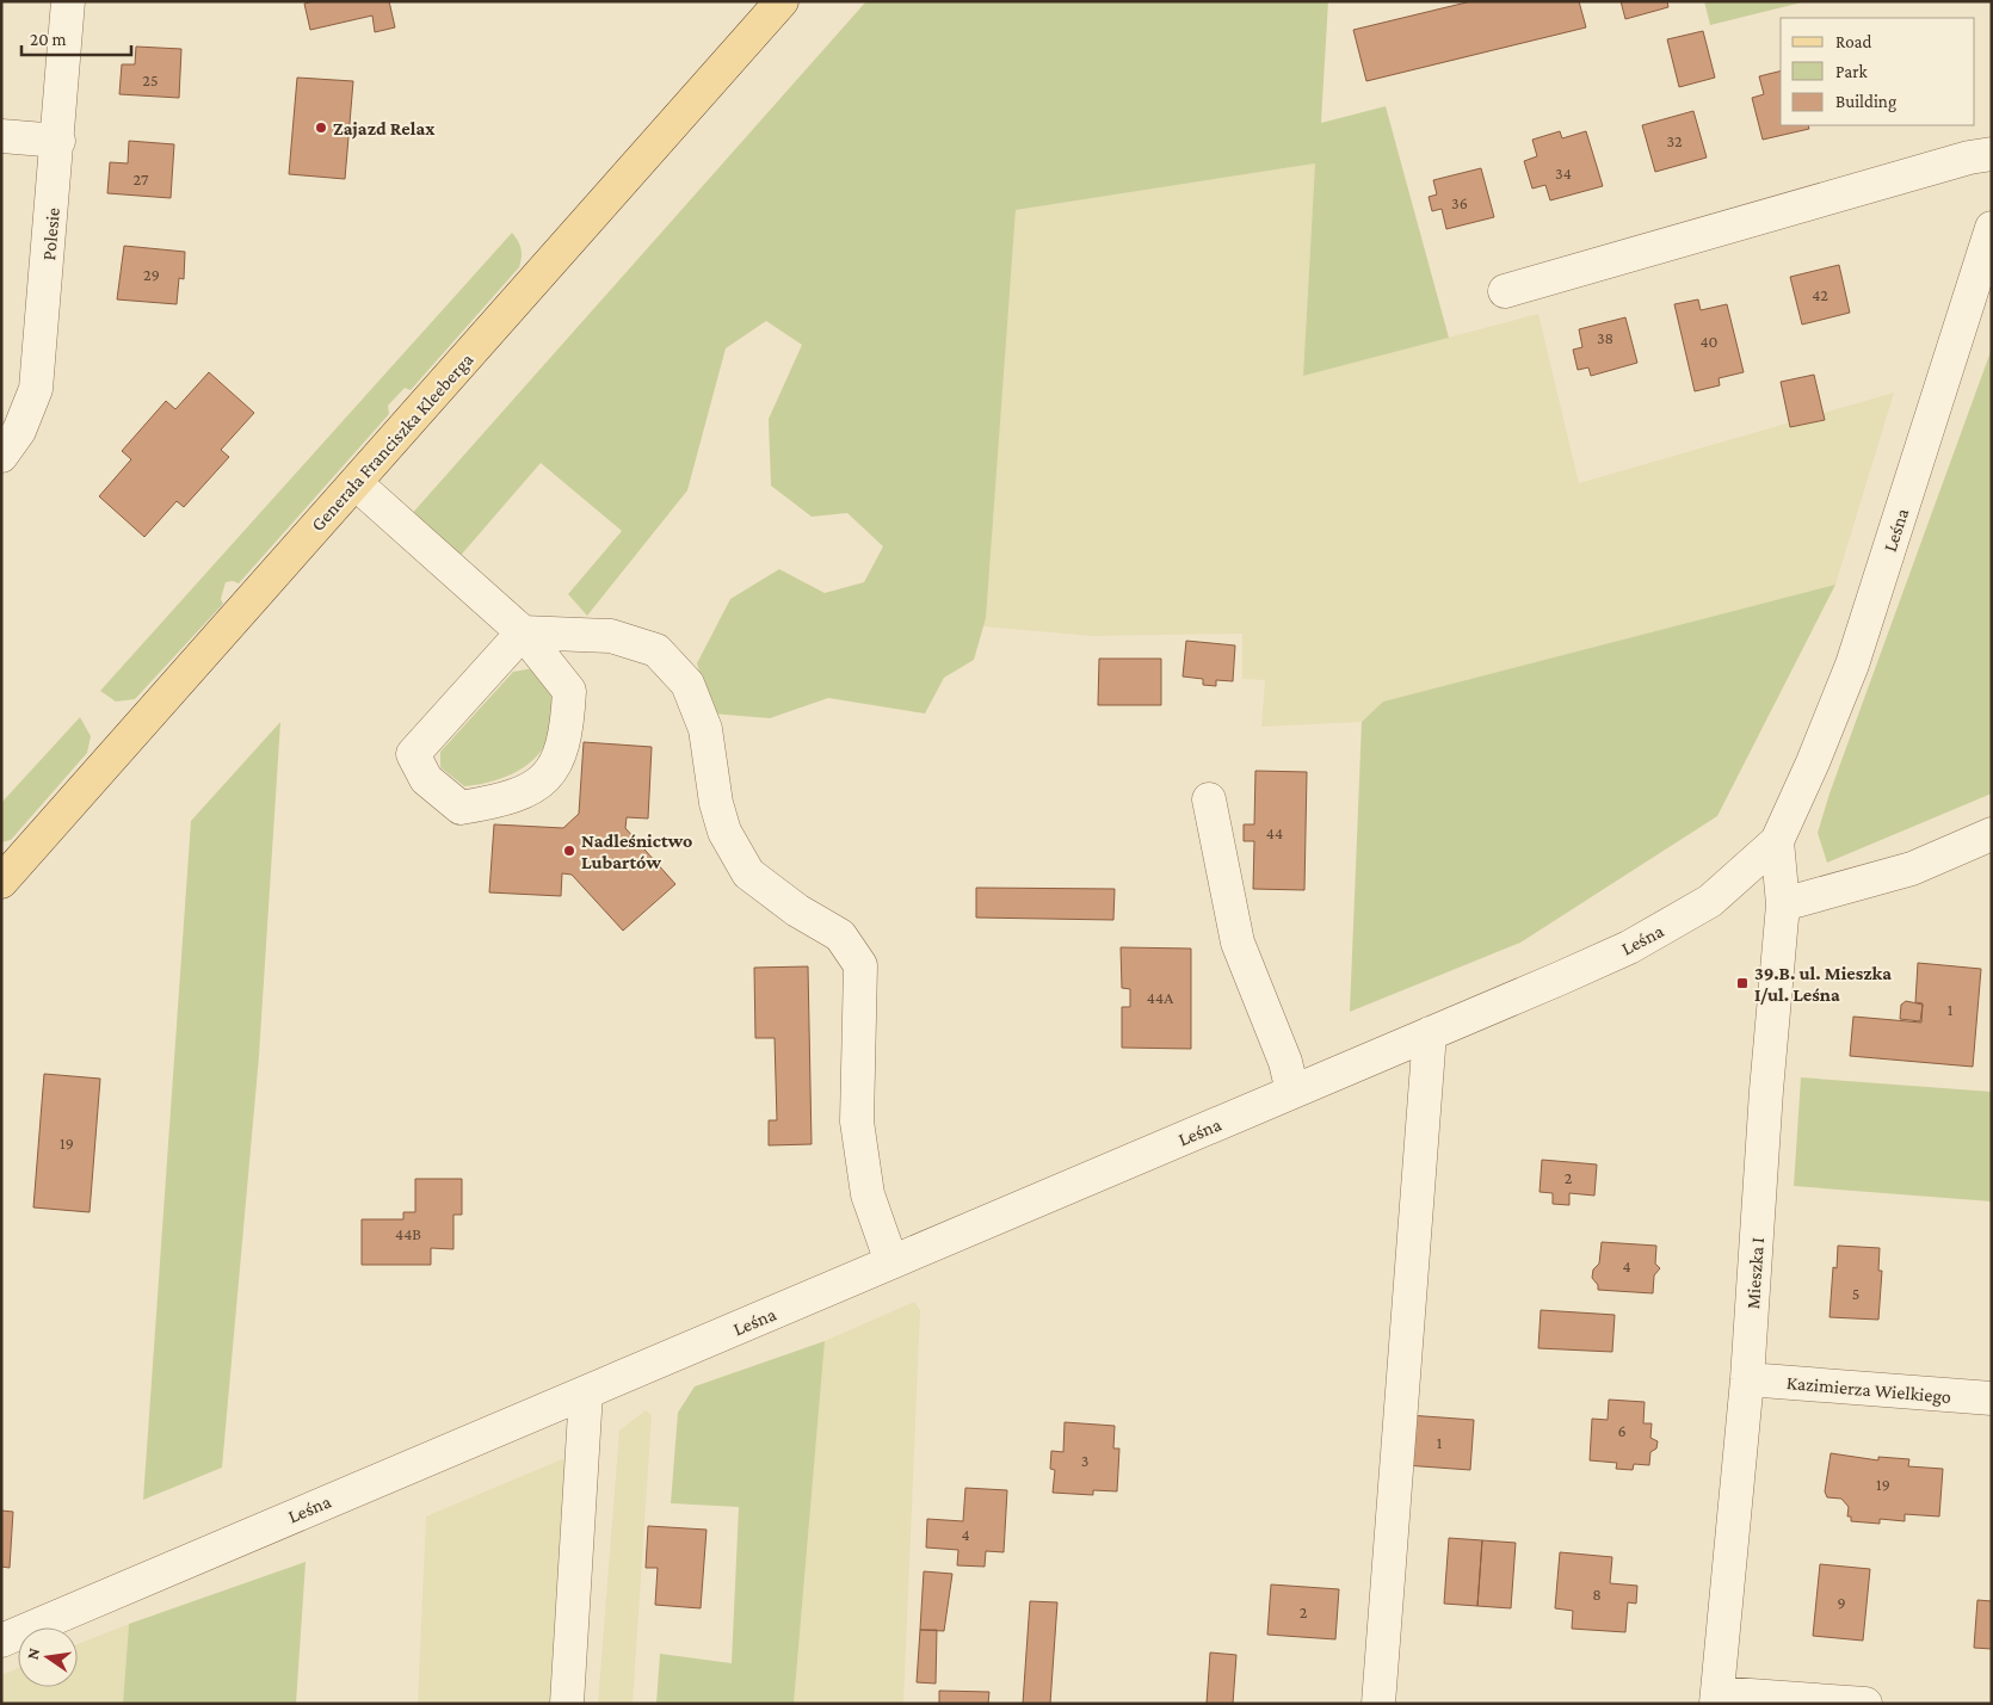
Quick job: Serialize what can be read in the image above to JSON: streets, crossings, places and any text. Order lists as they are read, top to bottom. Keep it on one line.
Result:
{"streets":{"main road":["Generała Franciszka Kleeberga"],"street":["Polesie","Leśna","Mieszka I","Kazimierza Wielkiego"]},"crossings":[["Leśna","Mieszka I"],["Mieszka I","Kazimierza Wielkiego"]],"places":{"other":["Zajazd Relax","Nadleśnictwo Lubartów"],"transit":["39.B. ul. Mieszka I/ul. Leśna"]},"house_numbers":["25","32","34","27","36","29","42","38","40","44","44A","1","19","2","44B","4","5","6","1","3","19","4","8","9","2"],"legend":["Road","Park","Building"],"scale_bar":"20 m","north":"left"}
